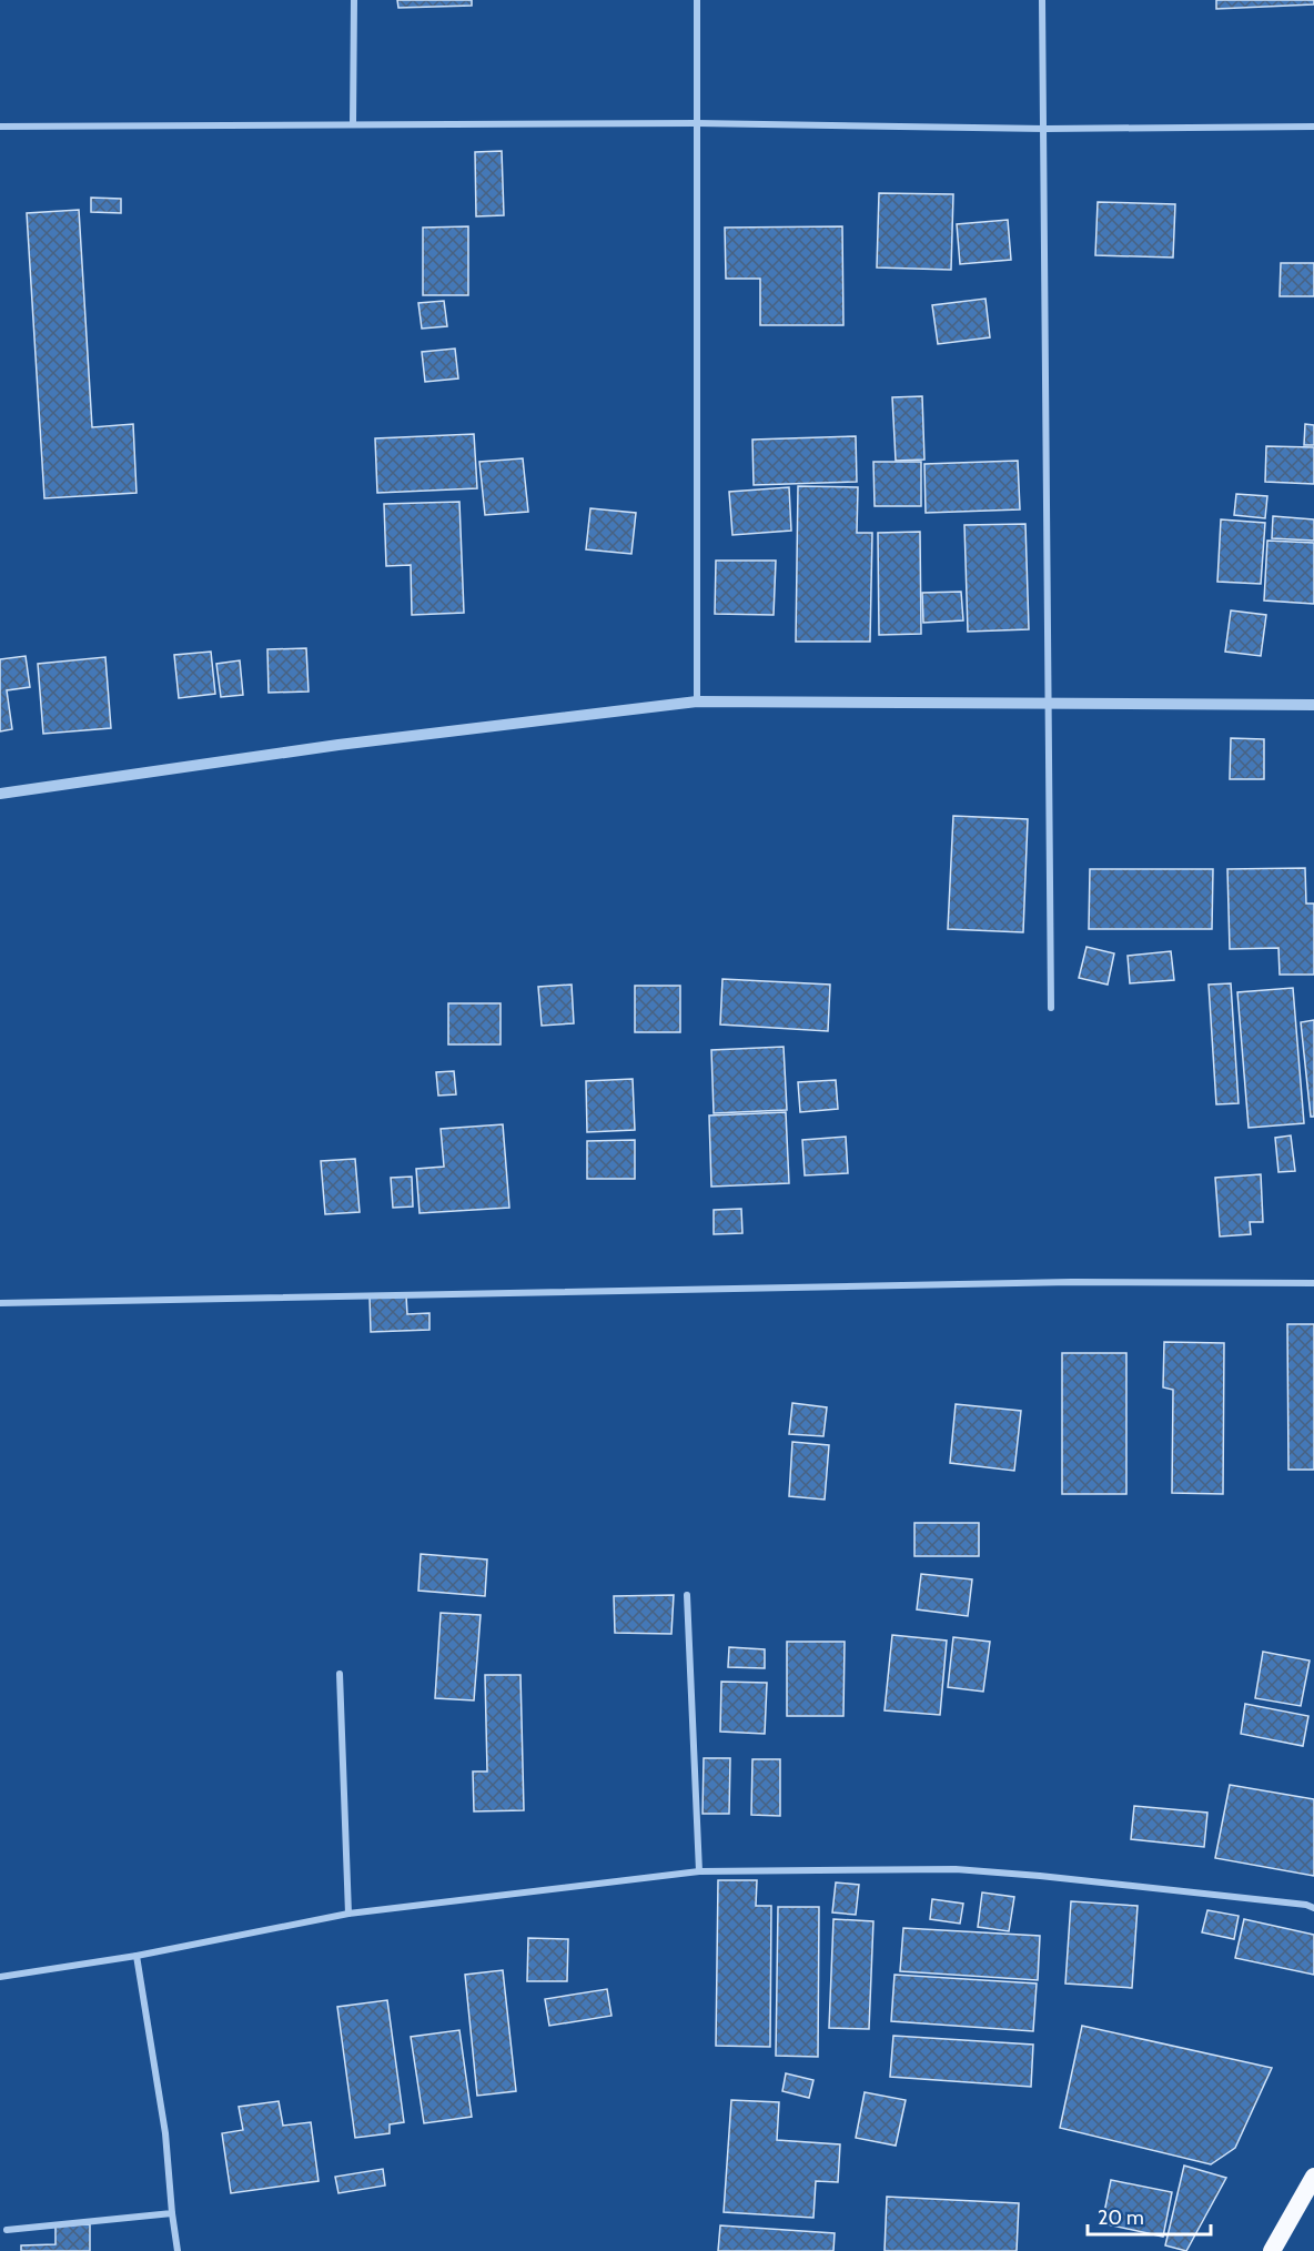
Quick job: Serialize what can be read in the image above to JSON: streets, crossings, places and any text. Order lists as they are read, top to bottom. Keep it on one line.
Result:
{"scale_bar":"20 m"}
